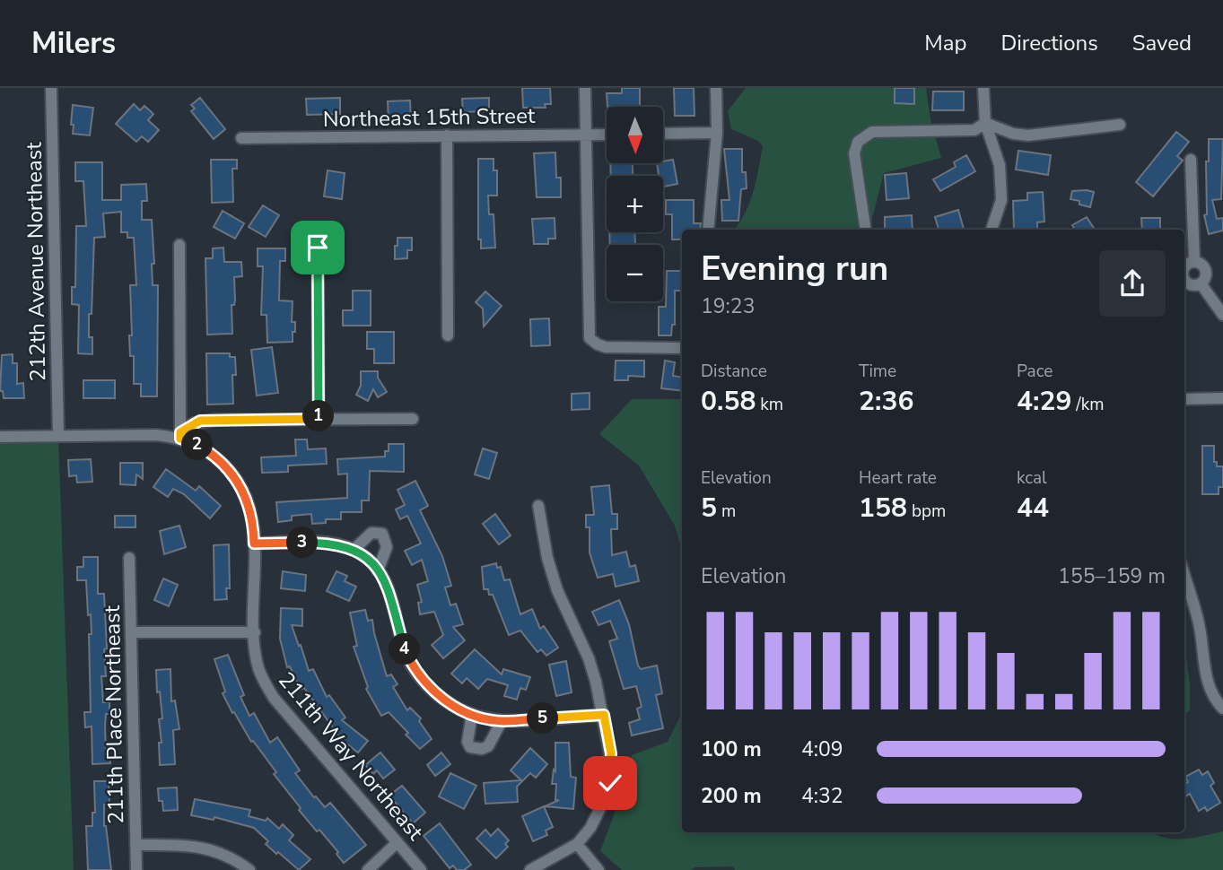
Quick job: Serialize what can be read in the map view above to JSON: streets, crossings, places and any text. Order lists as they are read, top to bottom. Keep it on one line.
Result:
{"streets":{"street":["Northeast 15th Street","212th Avenue Northeast","211th Place Northeast","211th Way Northeast"]},"north":"bottom","page":{"header":"Milers","nav":["Map","Directions","Saved"],"map_buttons":["+","−"],"heading":["Evening run","19:23"],"stats":[["Distance","0.58 km"],["Time","2:36"],["Pace","4:29 /km"],["Elevation","5 m"],["Heart rate","158 bpm"],["kcal","44"]],"pins":["1","2","3","4","5"],"chart":["Elevation","155–159 m"],"list":[{"name":"100 m","note":"4:09"},{"name":"200 m","note":"4:32"}]}}
